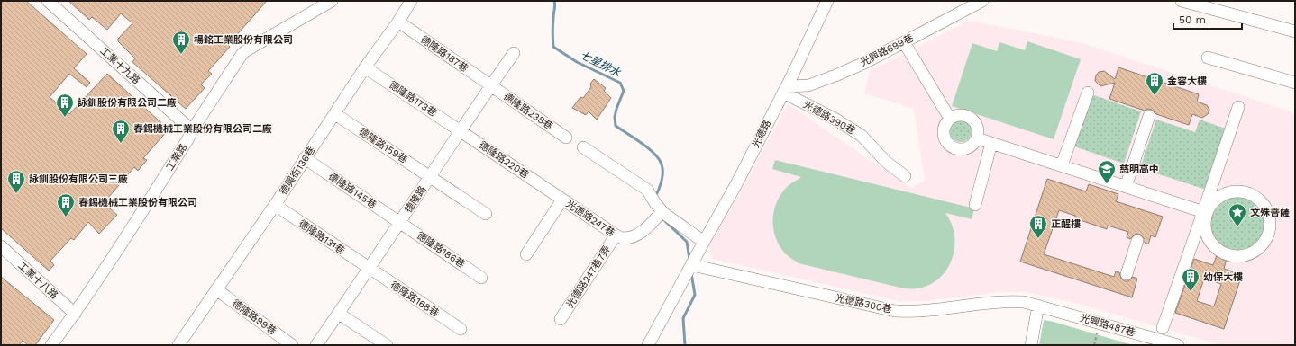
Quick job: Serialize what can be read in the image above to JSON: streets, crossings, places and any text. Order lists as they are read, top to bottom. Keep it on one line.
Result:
{"streets":{"street":["光興路699巷","德隆路187巷","工業十九路","德隆路173巷","德隆路238巷","光德路390巷","光德路","德隆路159巷","工業路","德隆路220巷","德興街136巷","德隆路145巷","德隆路","光德路247巷","德隆路131巷","德隆路186巷","光德路247巷7弄","工業十八路","德隆路168巷","光德路300巷","德隆路99巷","光興路487巷"]},"crossings":[["光興路699巷","光德路390巷"],["光興路699巷","光德路"],["德隆路187巷","德隆路238巷"],["德隆路187巷","德興街136巷"],["德隆路187巷","德隆路"],["工業十九路","工業路"],["德隆路173巷","德隆路220巷"],["德隆路173巷","德興街136巷"],["德隆路173巷","德隆路"],["德隆路238巷","德隆路"],["光德路390巷","光德路"],["光德路","光德路300巷"],["德隆路159巷","德興街136巷"],["德隆路159巷","德隆路"],["工業路","工業十八路"],["德隆路220巷","德隆路"],["德隆路220巷","光德路247巷"],["德興街136巷","德隆路145巷"],["德興街136巷","德隆路131巷"],["德興街136巷","德隆路99巷"],["德隆路145巷","德隆路"],["德隆路145巷","德隆路186巷"],["德隆路","德隆路131巷"],["德隆路","德隆路186巷"],["德隆路","德隆路168巷"],["光德路247巷","光德路247巷7弄"],["德隆路131巷","德隆路168巷"],["光德路300巷","光興路487巷"]],"water":["七星排水"],"places":{"building":["楊銘工業股份有限公司","金容大樓","詠釧股份有限公司二廠","春錫機械工業股份有限公司二廠","詠釧股份有限公司三廠","春錫機械工業股份有限公司","正醒樓","幼保大樓"],"school or university":["慈明高中"],"place":["文殊菩薩"]},"scale_bar":"50 m"}
